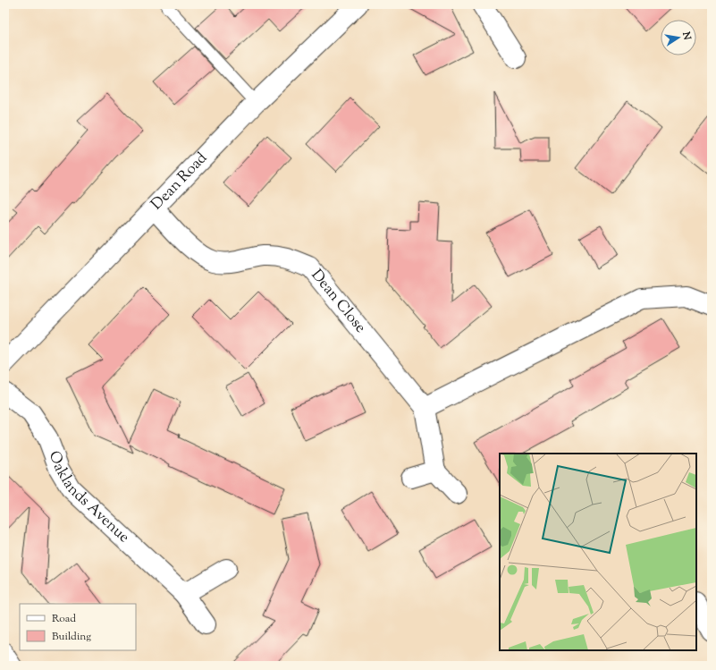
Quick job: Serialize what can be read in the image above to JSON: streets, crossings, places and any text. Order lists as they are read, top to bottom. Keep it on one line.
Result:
{"streets":{"street":["Dean Road","Dean Close","Oaklands Avenue"]},"crossings":[["Dean Road","Dean Close"]],"legend":["Road","Building"],"north":"right"}
